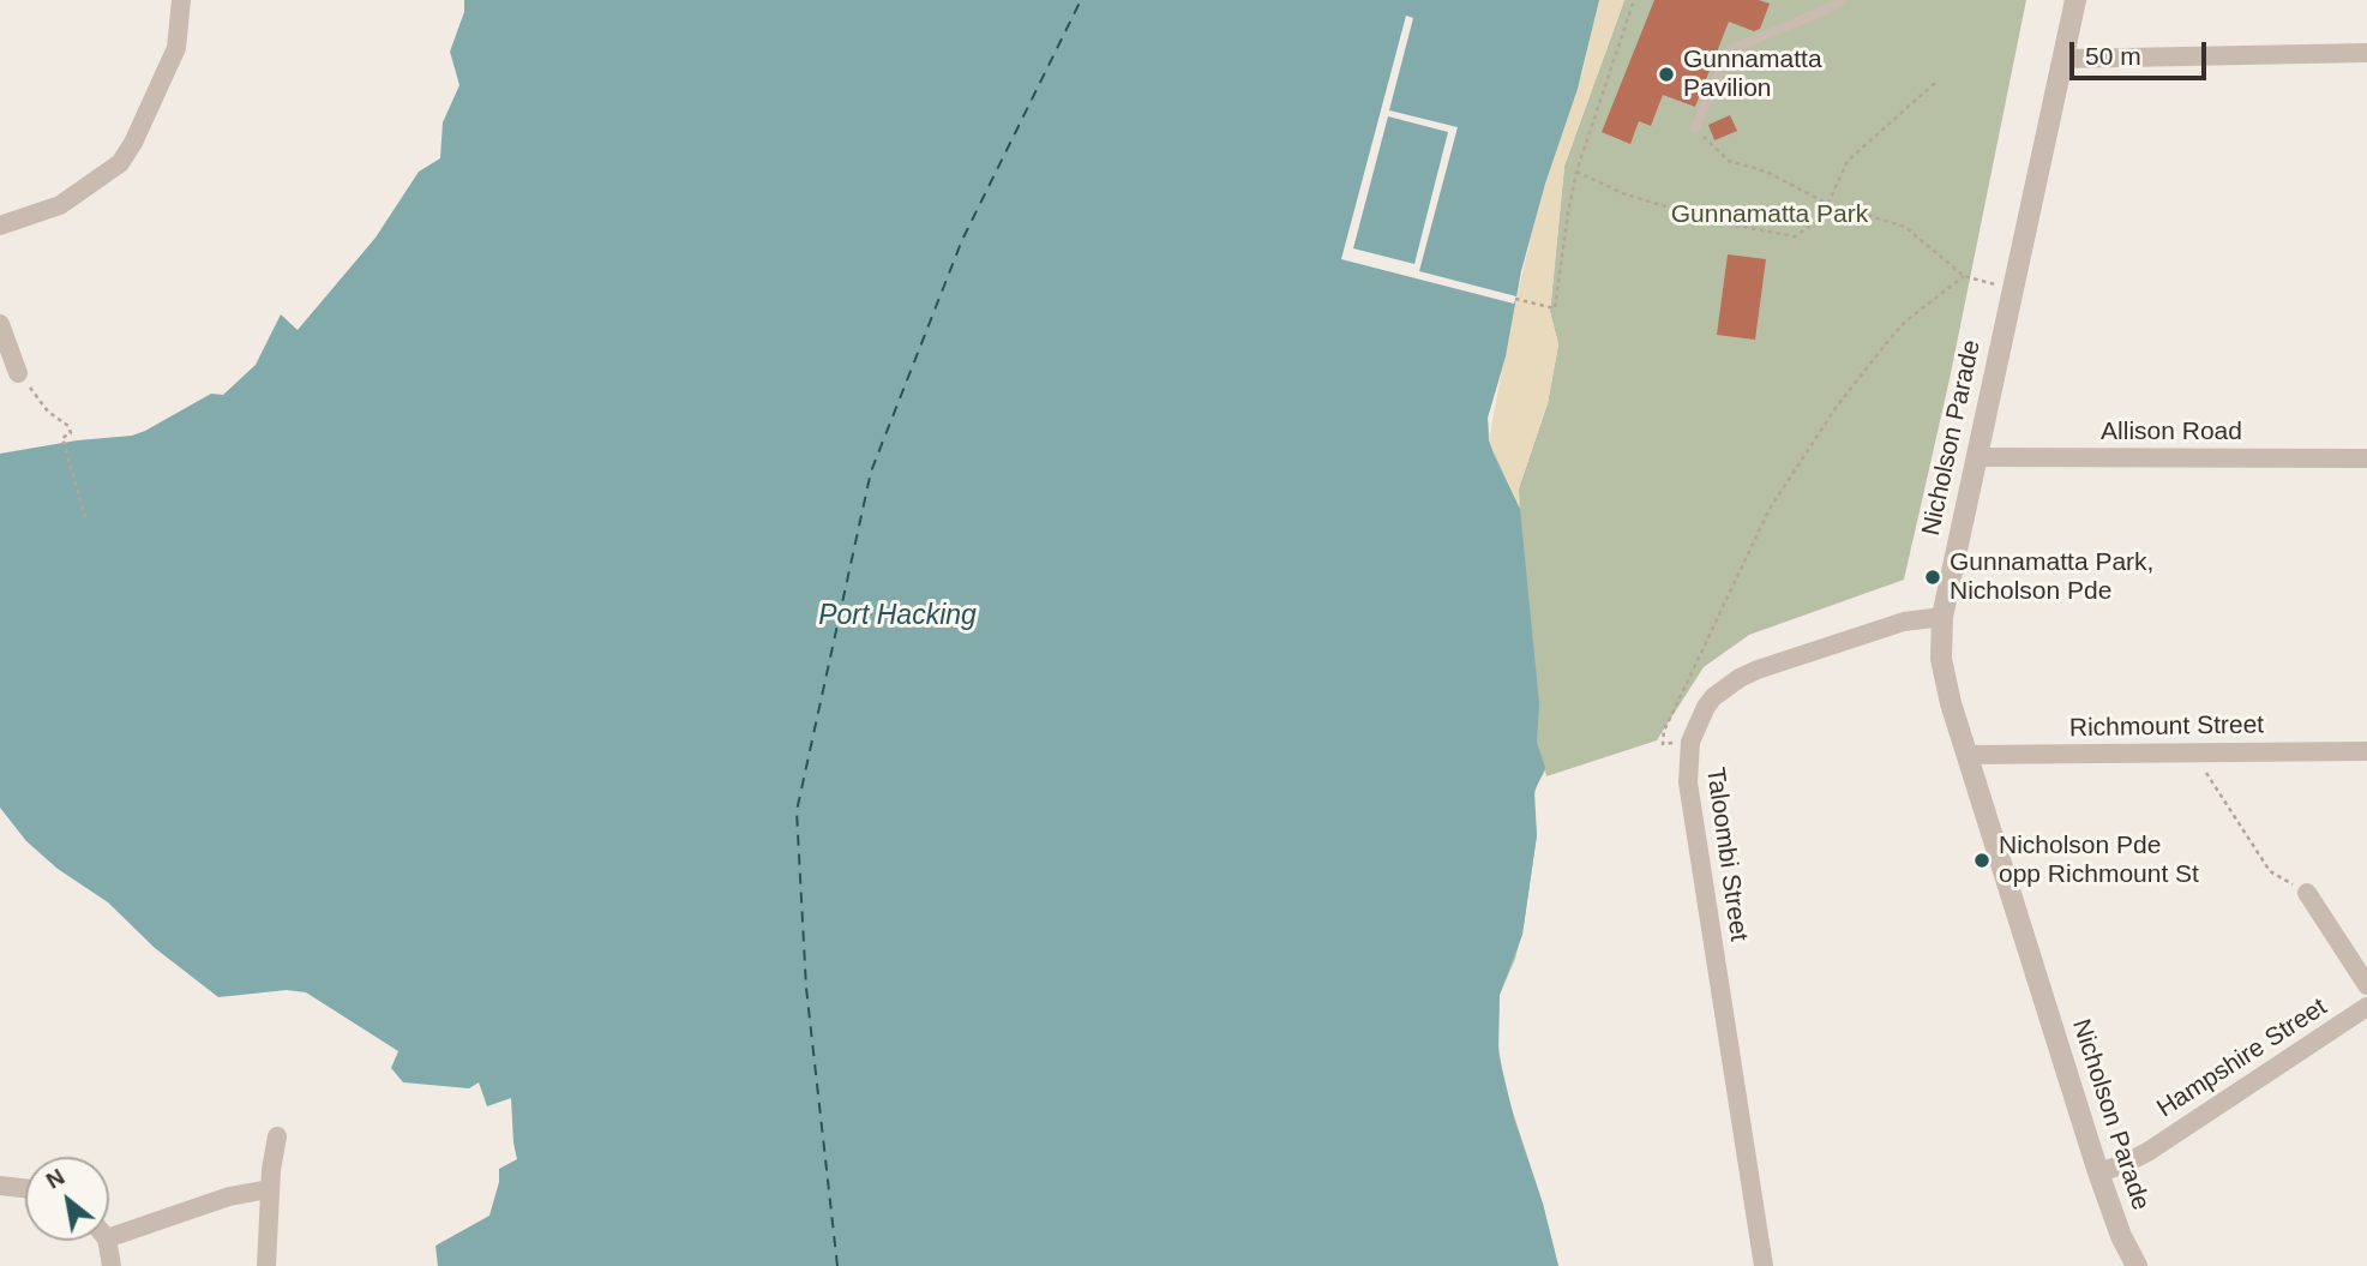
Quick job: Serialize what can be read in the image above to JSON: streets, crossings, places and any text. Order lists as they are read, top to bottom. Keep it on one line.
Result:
{"streets":{"street":["Allison Road","Nicholson Parade","Richmount Street","Taloombi Street","Hampshire Street"]},"crossings":[["Allison Road","Nicholson Parade"],["Nicholson Parade","Richmount Street"],["Nicholson Parade","Taloombi Street"],["Nicholson Parade","Hampshire Street"]],"water":["Port Hacking"],"parks":["Gunnamatta Park"],"places":["Gunnamatta Pavilion","Gunnamatta Park, Nicholson Pde","Nicholson Pde opp Richmount St"],"scale_bar":"50 m","north":"top left"}
